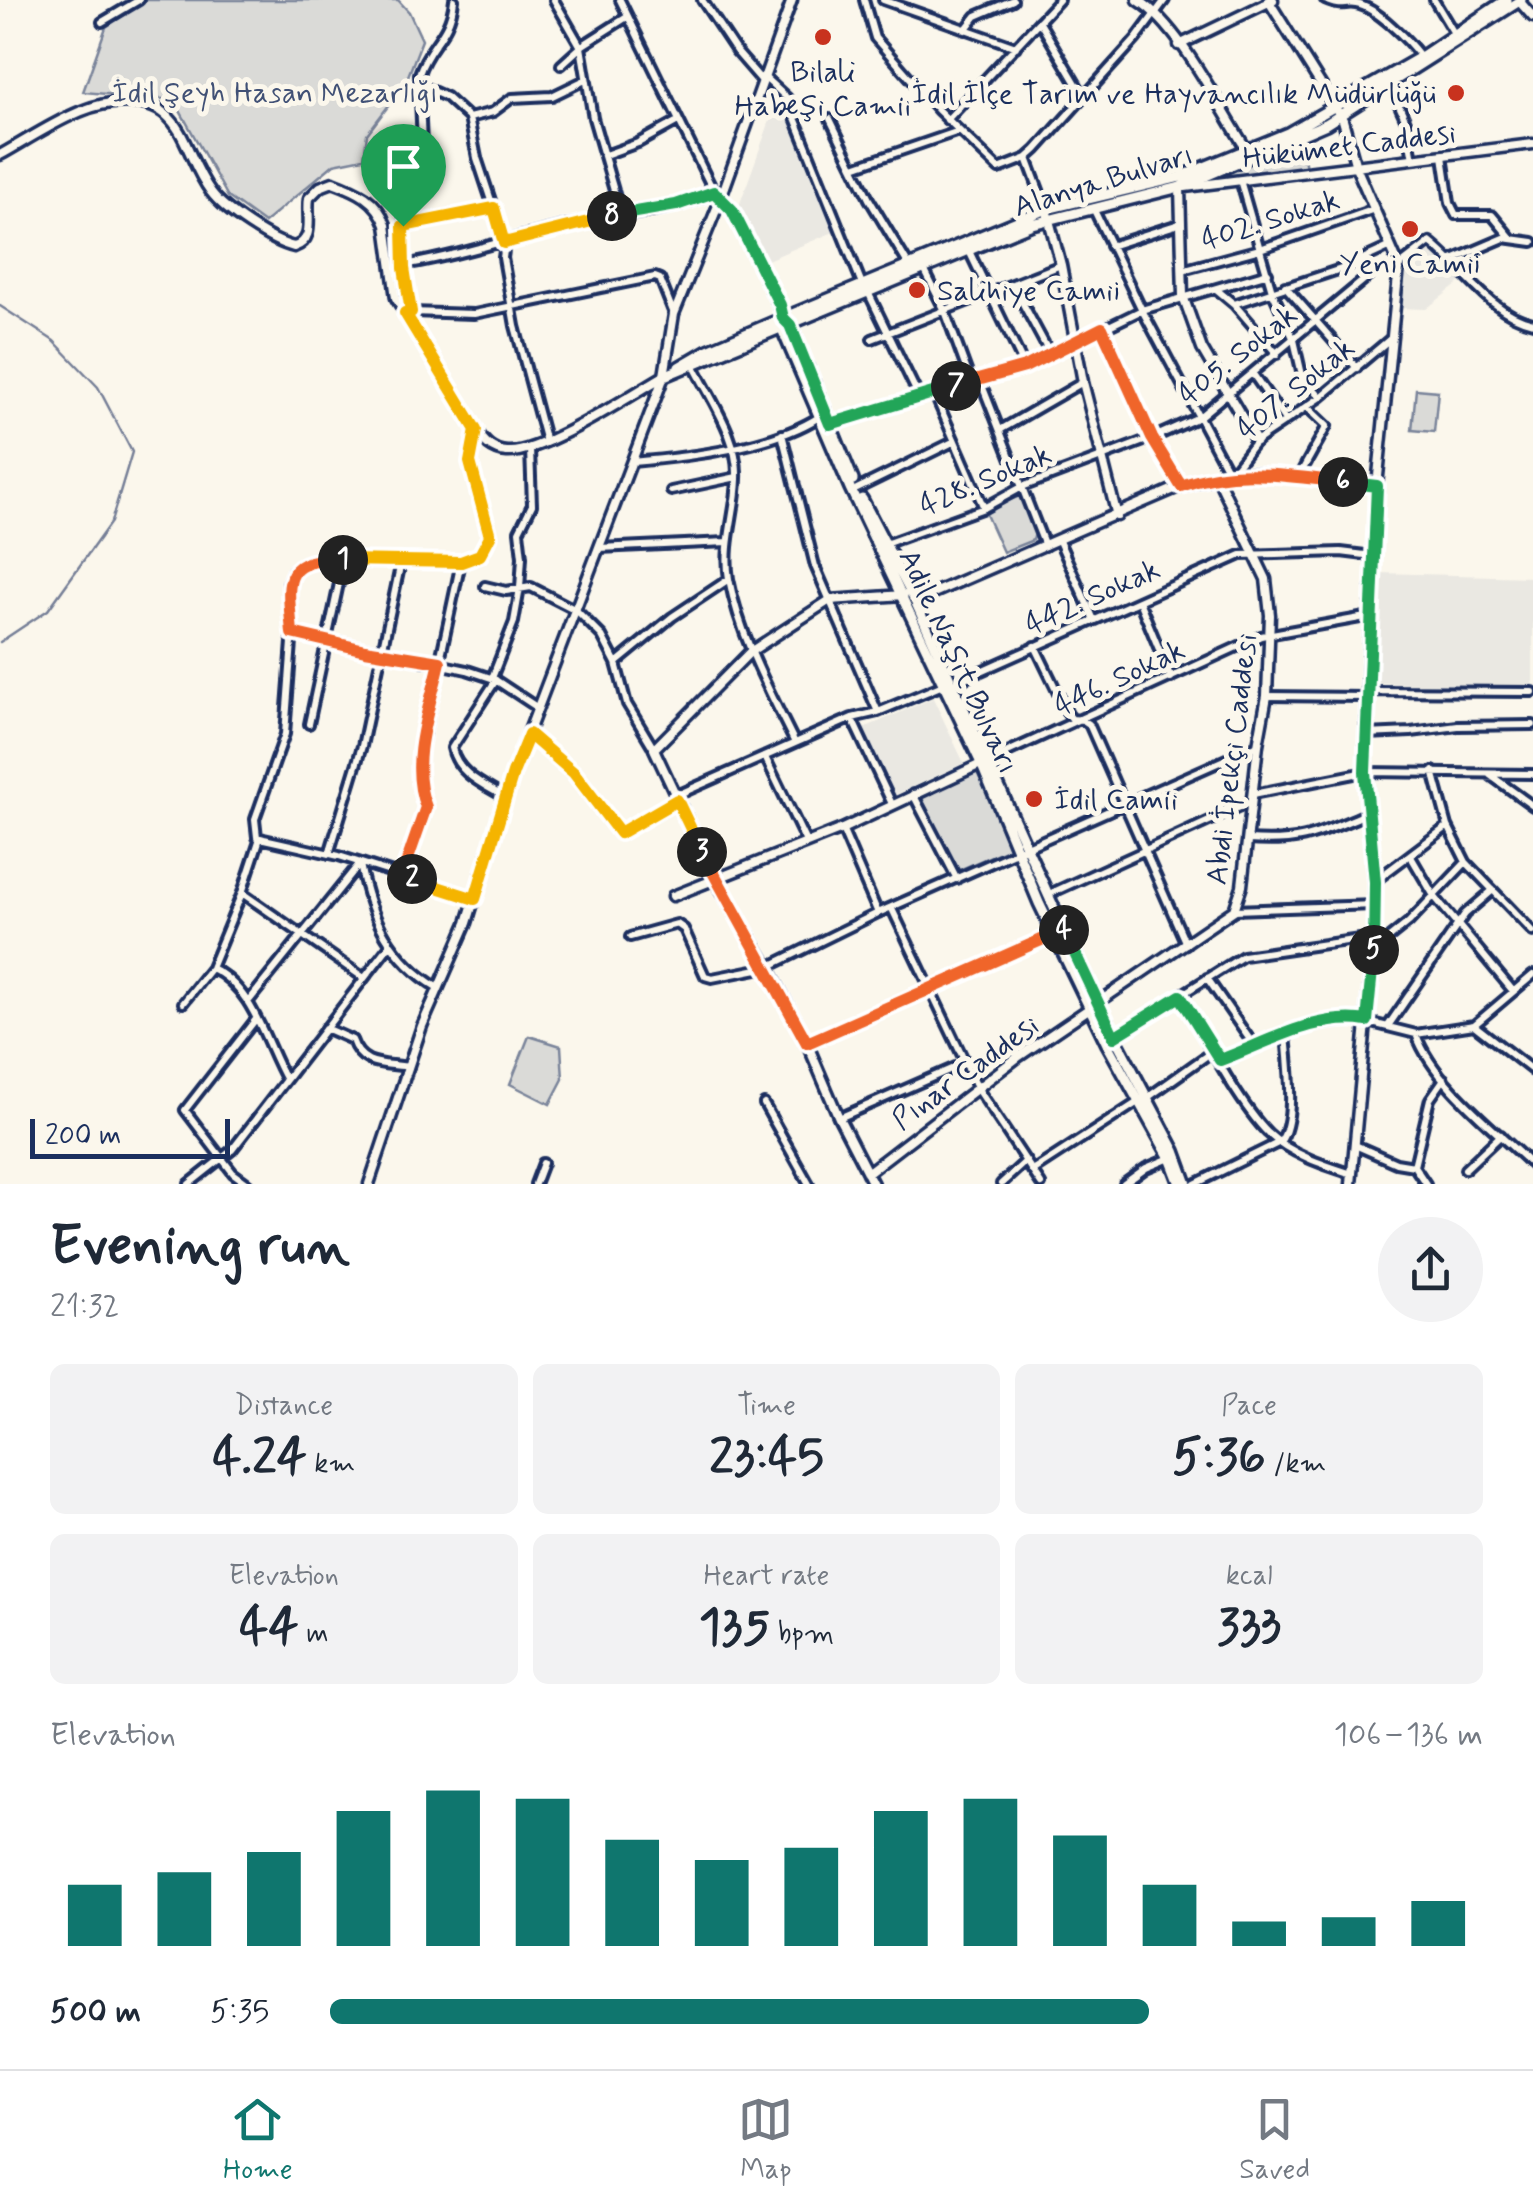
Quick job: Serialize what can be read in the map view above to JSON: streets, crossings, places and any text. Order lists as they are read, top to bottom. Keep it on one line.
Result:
{"streets":{"main road":["Alanya Bulvarı","Adile Naşit Bulvarı"],"street":["Hükümet Caddesi","402. Sokak","405. Sokak","407. Sokak","428. Sokak","442. Sokak","446. Sokak","Abdi İpekçi Caddesi","Pınar Caddesi"]},"crossings":[["Hükümet Caddesi","Alanya Bulvarı"],["Alanya Bulvarı","Adile Naşit Bulvarı"],["405. Sokak","428. Sokak"],["428. Sokak","Adile Naşit Bulvarı"],["442. Sokak","Adile Naşit Bulvarı"],["442. Sokak","Abdi İpekçi Caddesi"],["Adile Naşit Bulvarı","446. Sokak"],["Adile Naşit Bulvarı","Abdi İpekçi Caddesi"],["Adile Naşit Bulvarı","Pınar Caddesi"],["446. Sokak","Abdi İpekçi Caddesi"],["Abdi İpekçi Caddesi","Pınar Caddesi"]],"parks":["İdil Şeyh Hasan Mezarlığı"],"places":["Bilali Habeşi Camii","İdil İlçe Tarım ve Hayvancılık Müdürlüğü","Yeni Camii","Salihiye Camii","İdil Camii"],"scale_bar":"200 m","page":{"pins":["8","7","6","1","3","2","4","5"],"scale":"200 m","heading":["Evening run","21:32"],"stats":[["Distance","4.24 km"],["Time","23:45"],["Pace","5:36 /km"],["Elevation","44 m"],["Heart rate","135 bpm"],["kcal","333"]],"chart":["Elevation","106–136 m"],"list":[{"name":"500 m","note":"5:35"}],"tabs":["Home","Map","Saved"]}}
